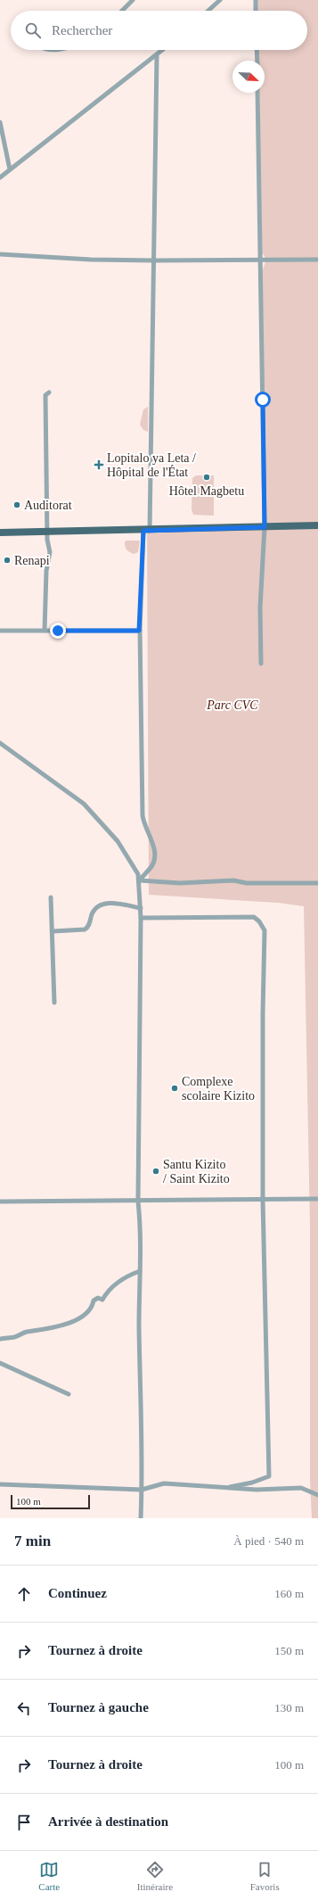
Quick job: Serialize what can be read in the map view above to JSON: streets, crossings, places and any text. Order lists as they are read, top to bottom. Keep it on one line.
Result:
{"parks":["Parc CVC"],"places":{"health":["Lopitalo ya Leta / Hôpital de l'État"],"other":["Hôtel Magbetu","Auditorat","Renapi","Complexe scolaire Kizito","Santu Kizito / Saint Kizito"]},"scale_bar":"100 m","north":"bottom right","page":{"search":"Rechercher","scale":"100 m","heading":["7 min","À pied · 540 m"],"list":[["Continuez","160 m"],["Tournez à droite","150 m"],["Tournez à gauche","130 m"],["Tournez à droite","100 m"],"Arrivée à destination"],"nav":["Carte","Itinéraire","Favoris"]}}
